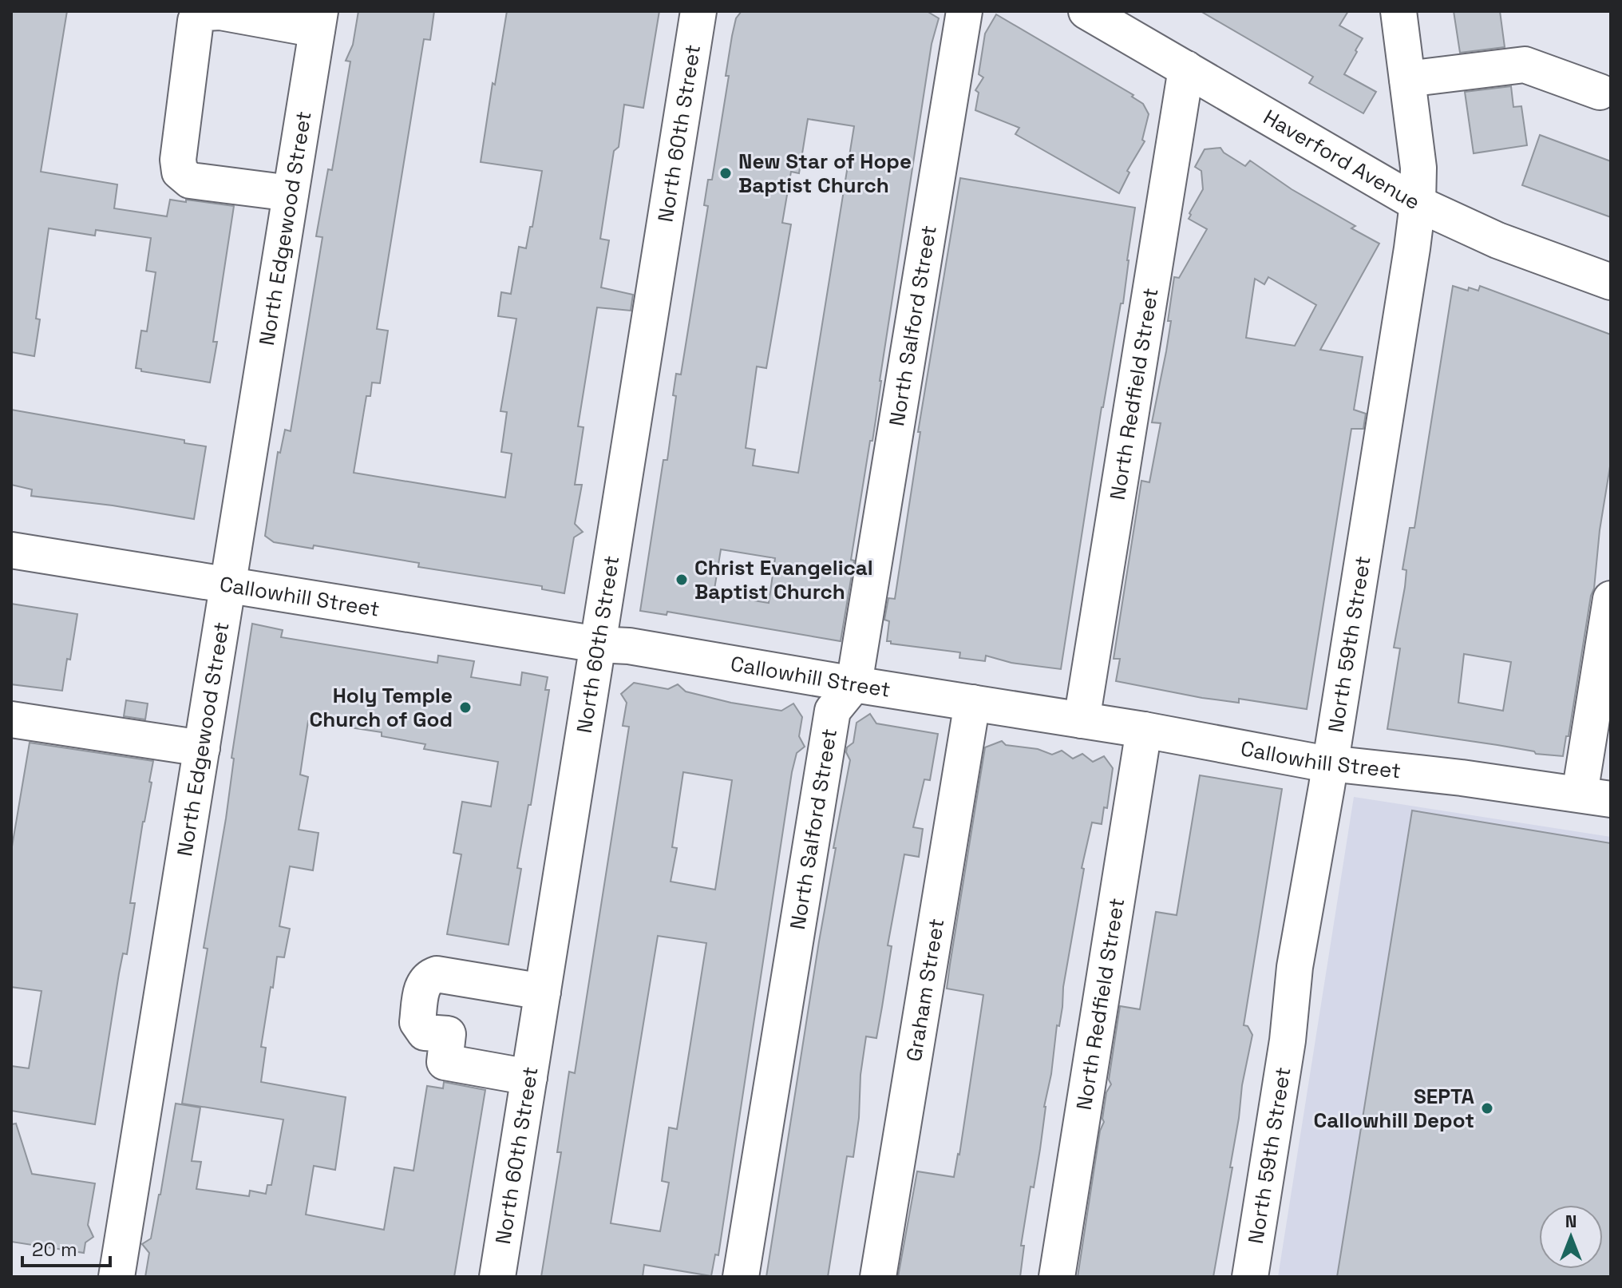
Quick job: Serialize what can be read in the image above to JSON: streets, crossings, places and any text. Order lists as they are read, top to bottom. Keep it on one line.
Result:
{"streets":{"street":["North 60th Street","Haverford Avenue","North Edgewood Street","North Salford Street","North Redfield Street","Callowhill Street","North 59th Street","Graham Street"]},"crossings":[["North 60th Street","Callowhill Street"],["Haverford Avenue","North Redfield Street"],["Haverford Avenue","North 59th Street"],["North Edgewood Street","Callowhill Street"],["North Salford Street","Callowhill Street"],["North Redfield Street","Callowhill Street"],["Callowhill Street","North 59th Street"],["Callowhill Street","Graham Street"]],"places":["New Star of Hope Baptist Church","Christ Evangelical Baptist Church","Holy Temple Church of God","SEPTA Callowhill Depot"],"scale_bar":"20 m","north":"top"}
